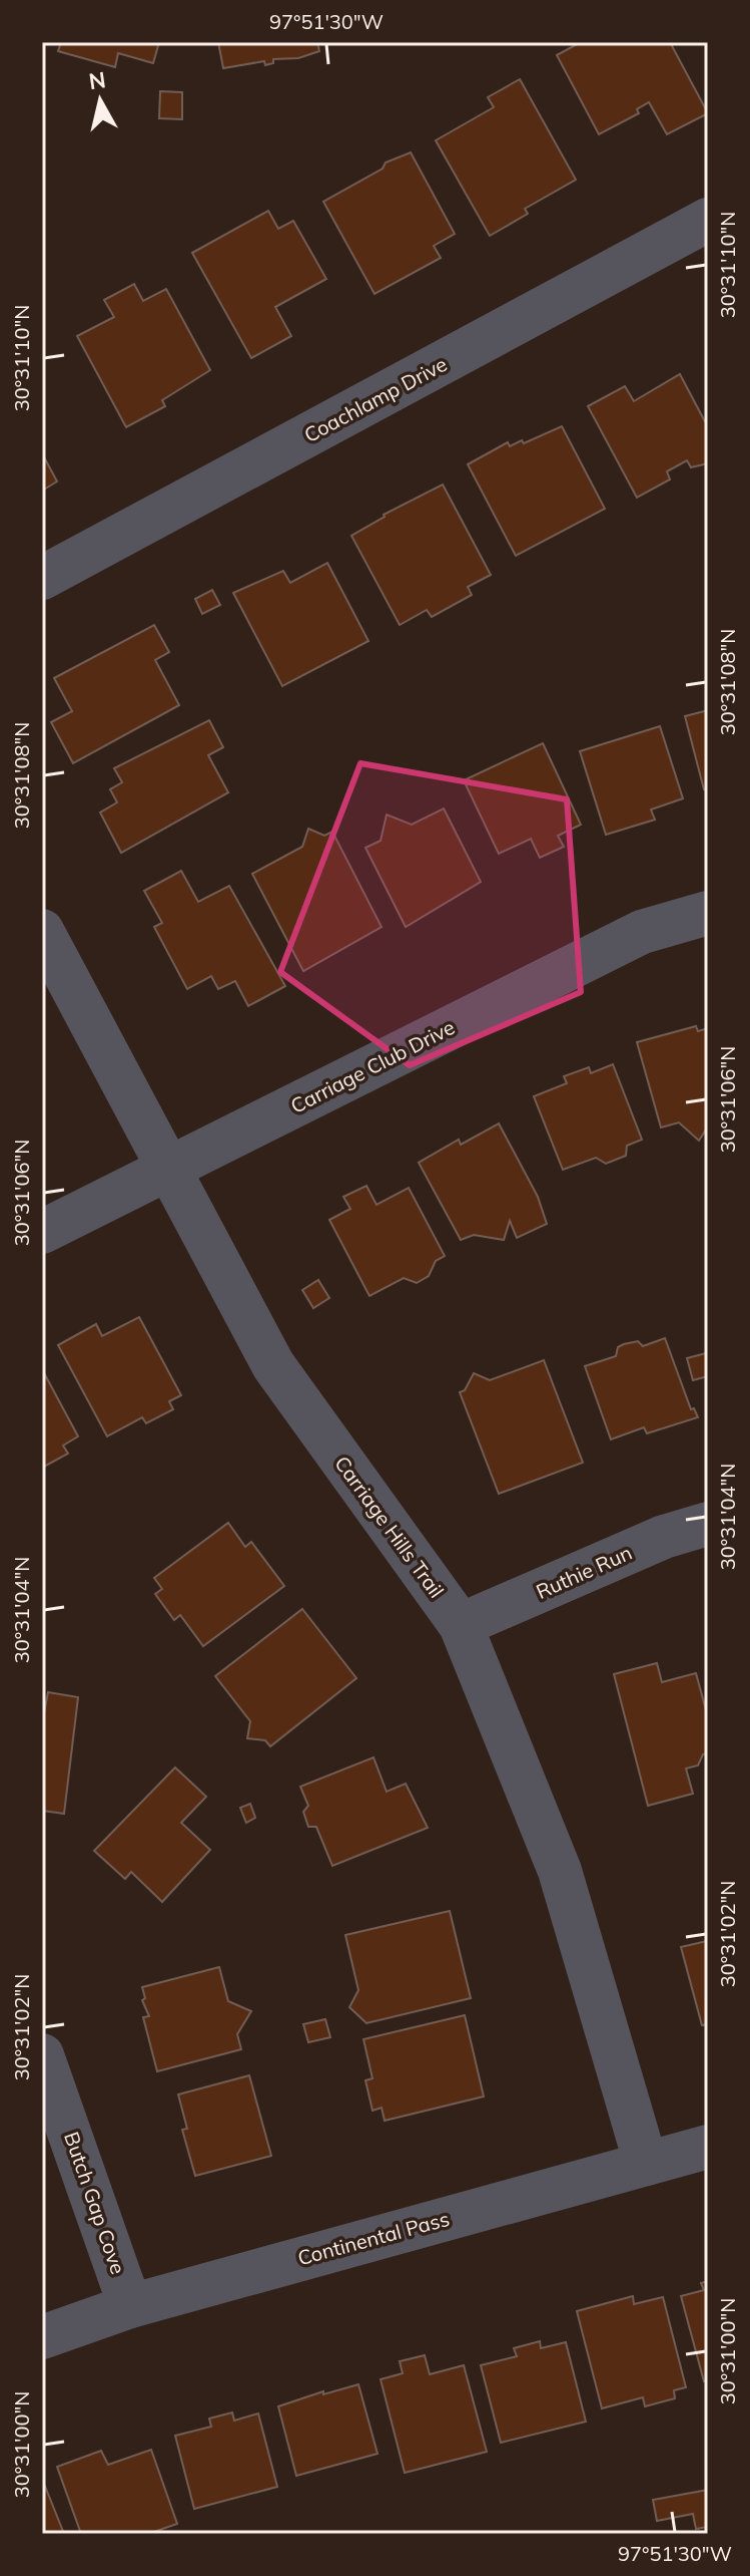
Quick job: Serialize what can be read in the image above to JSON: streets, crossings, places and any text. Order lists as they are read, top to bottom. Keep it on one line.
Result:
{"streets":{"street":["Coachlamp Drive","Carriage Club Drive","Carriage Hills Trail","Ruthie Run","Butch Gap Cove","Continental Pass"]},"crossings":[["Carriage Club Drive","Carriage Hills Trail"],["Carriage Hills Trail","Ruthie Run"],["Carriage Hills Trail","Continental Pass"],["Butch Gap Cove","Continental Pass"]],"north":"top","coordinates":["97°51'30\"W","30°31'10\"N","30°31'08\"N","30°31'06\"N","30°31'04\"N","30°31'02\"N","30°31'00\"N"]}
